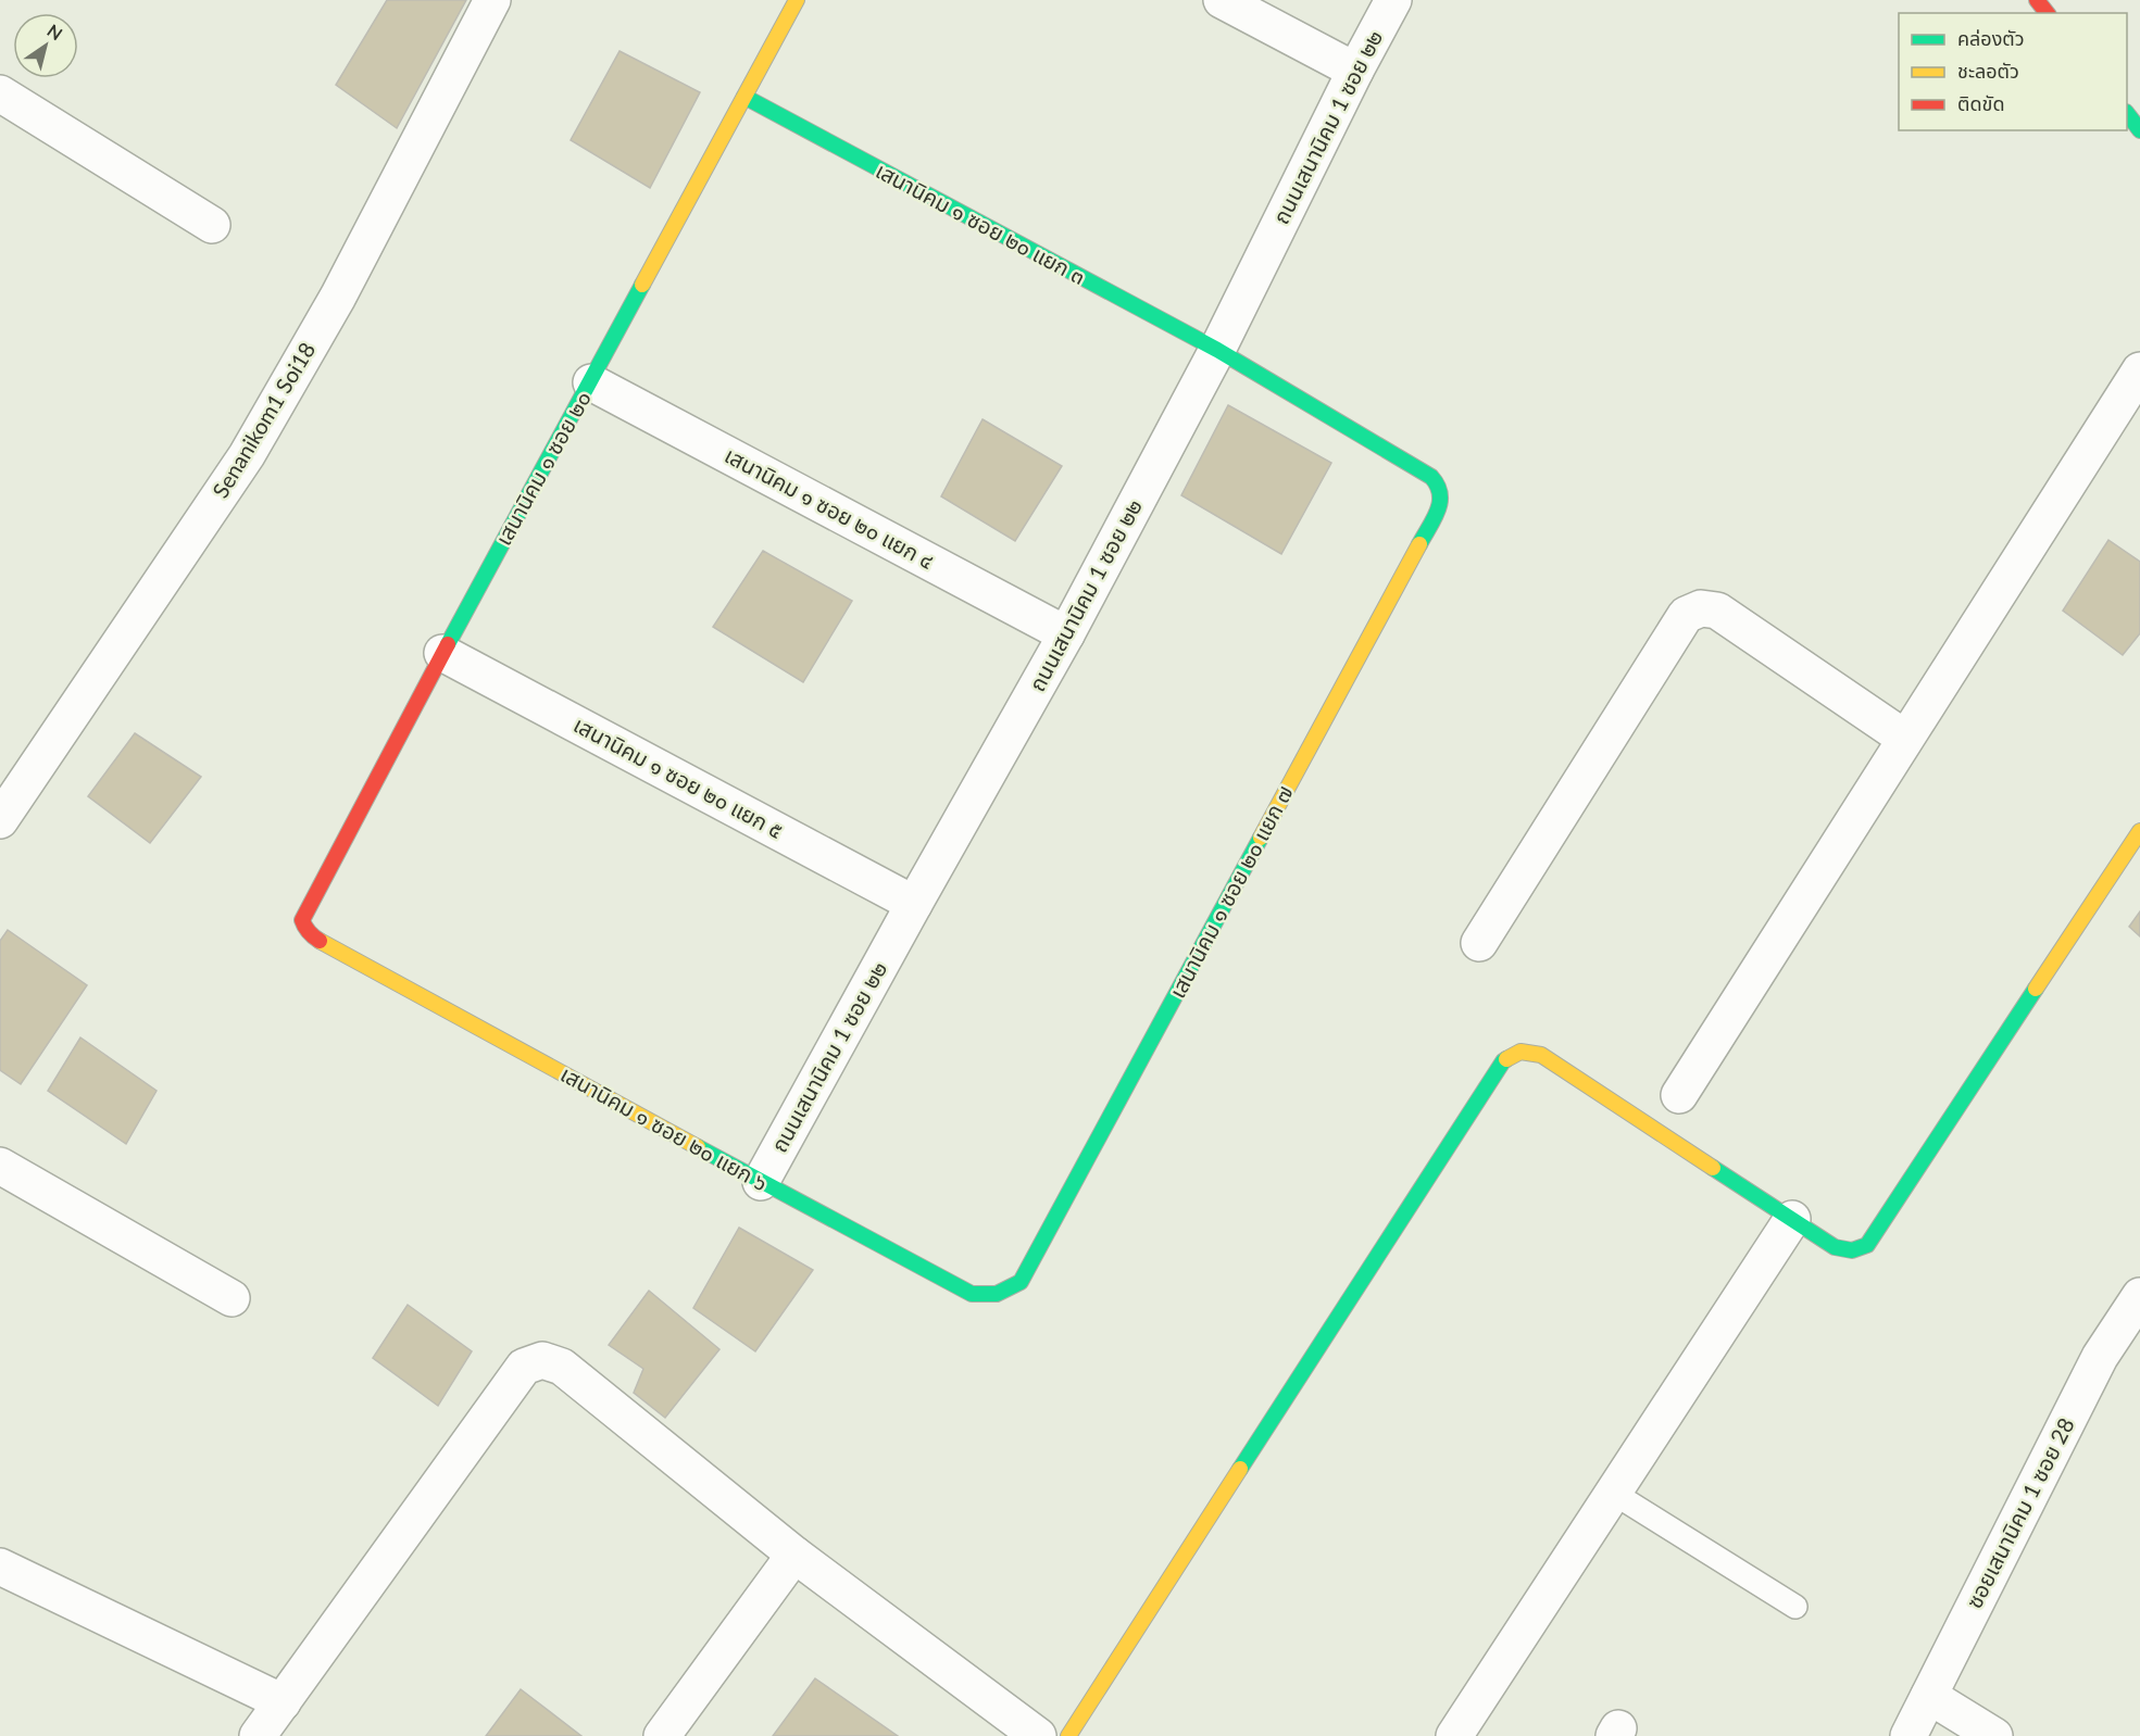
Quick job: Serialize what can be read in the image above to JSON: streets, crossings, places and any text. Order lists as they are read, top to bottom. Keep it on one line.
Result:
{"streets":{"street":["ถนนเสนานิคม 1 ซอย ๒๒","เสนานิคม ๑ ซอย ๒๐ แยก ๓","Senanikom1 Soi18","เสนานิคม ๑ ซอย ๒๐","เสนานิคม ๑ ซอย ๒๐ แยก ๔","เสนานิคม ๑ ซอย ๒๐ แยก ๕","เสนานิคม ๑ ซอย ๒๐ แยก ๗","เสนานิคม ๑ ซอย ๒๐ แยก ๖","ซอยเสนานิคม 1 ซอย 28"]},"crossings":[["ถนนเสนานิคม 1 ซอย ๒๒","เสนานิคม ๑ ซอย ๒๐ แยก ๓"],["ถนนเสนานิคม 1 ซอย ๒๒","เสนานิคม ๑ ซอย ๒๐ แยก ๔"],["ถนนเสนานิคม 1 ซอย ๒๒","เสนานิคม ๑ ซอย ๒๐ แยก ๕"],["ถนนเสนานิคม 1 ซอย ๒๒","เสนานิคม ๑ ซอย ๒๐ แยก ๖"],["เสนานิคม ๑ ซอย ๒๐ แยก ๓","เสนานิคม ๑ ซอย ๒๐"],["เสนานิคม ๑ ซอย ๒๐ แยก ๓","เสนานิคม ๑ ซอย ๒๐ แยก ๗"],["เสนานิคม ๑ ซอย ๒๐","เสนานิคม ๑ ซอย ๒๐ แยก ๔"],["เสนานิคม ๑ ซอย ๒๐","เสนานิคม ๑ ซอย ๒๐ แยก ๕"],["เสนานิคม ๑ ซอย ๒๐","เสนานิคม ๑ ซอย ๒๐ แยก ๖"],["เสนานิคม ๑ ซอย ๒๐ แยก ๗","เสนานิคม ๑ ซอย ๒๐ แยก ๖"]],"legend":["คล่องตัว","ชะลอตัว","ติดขัด"],"north":"top right"}
